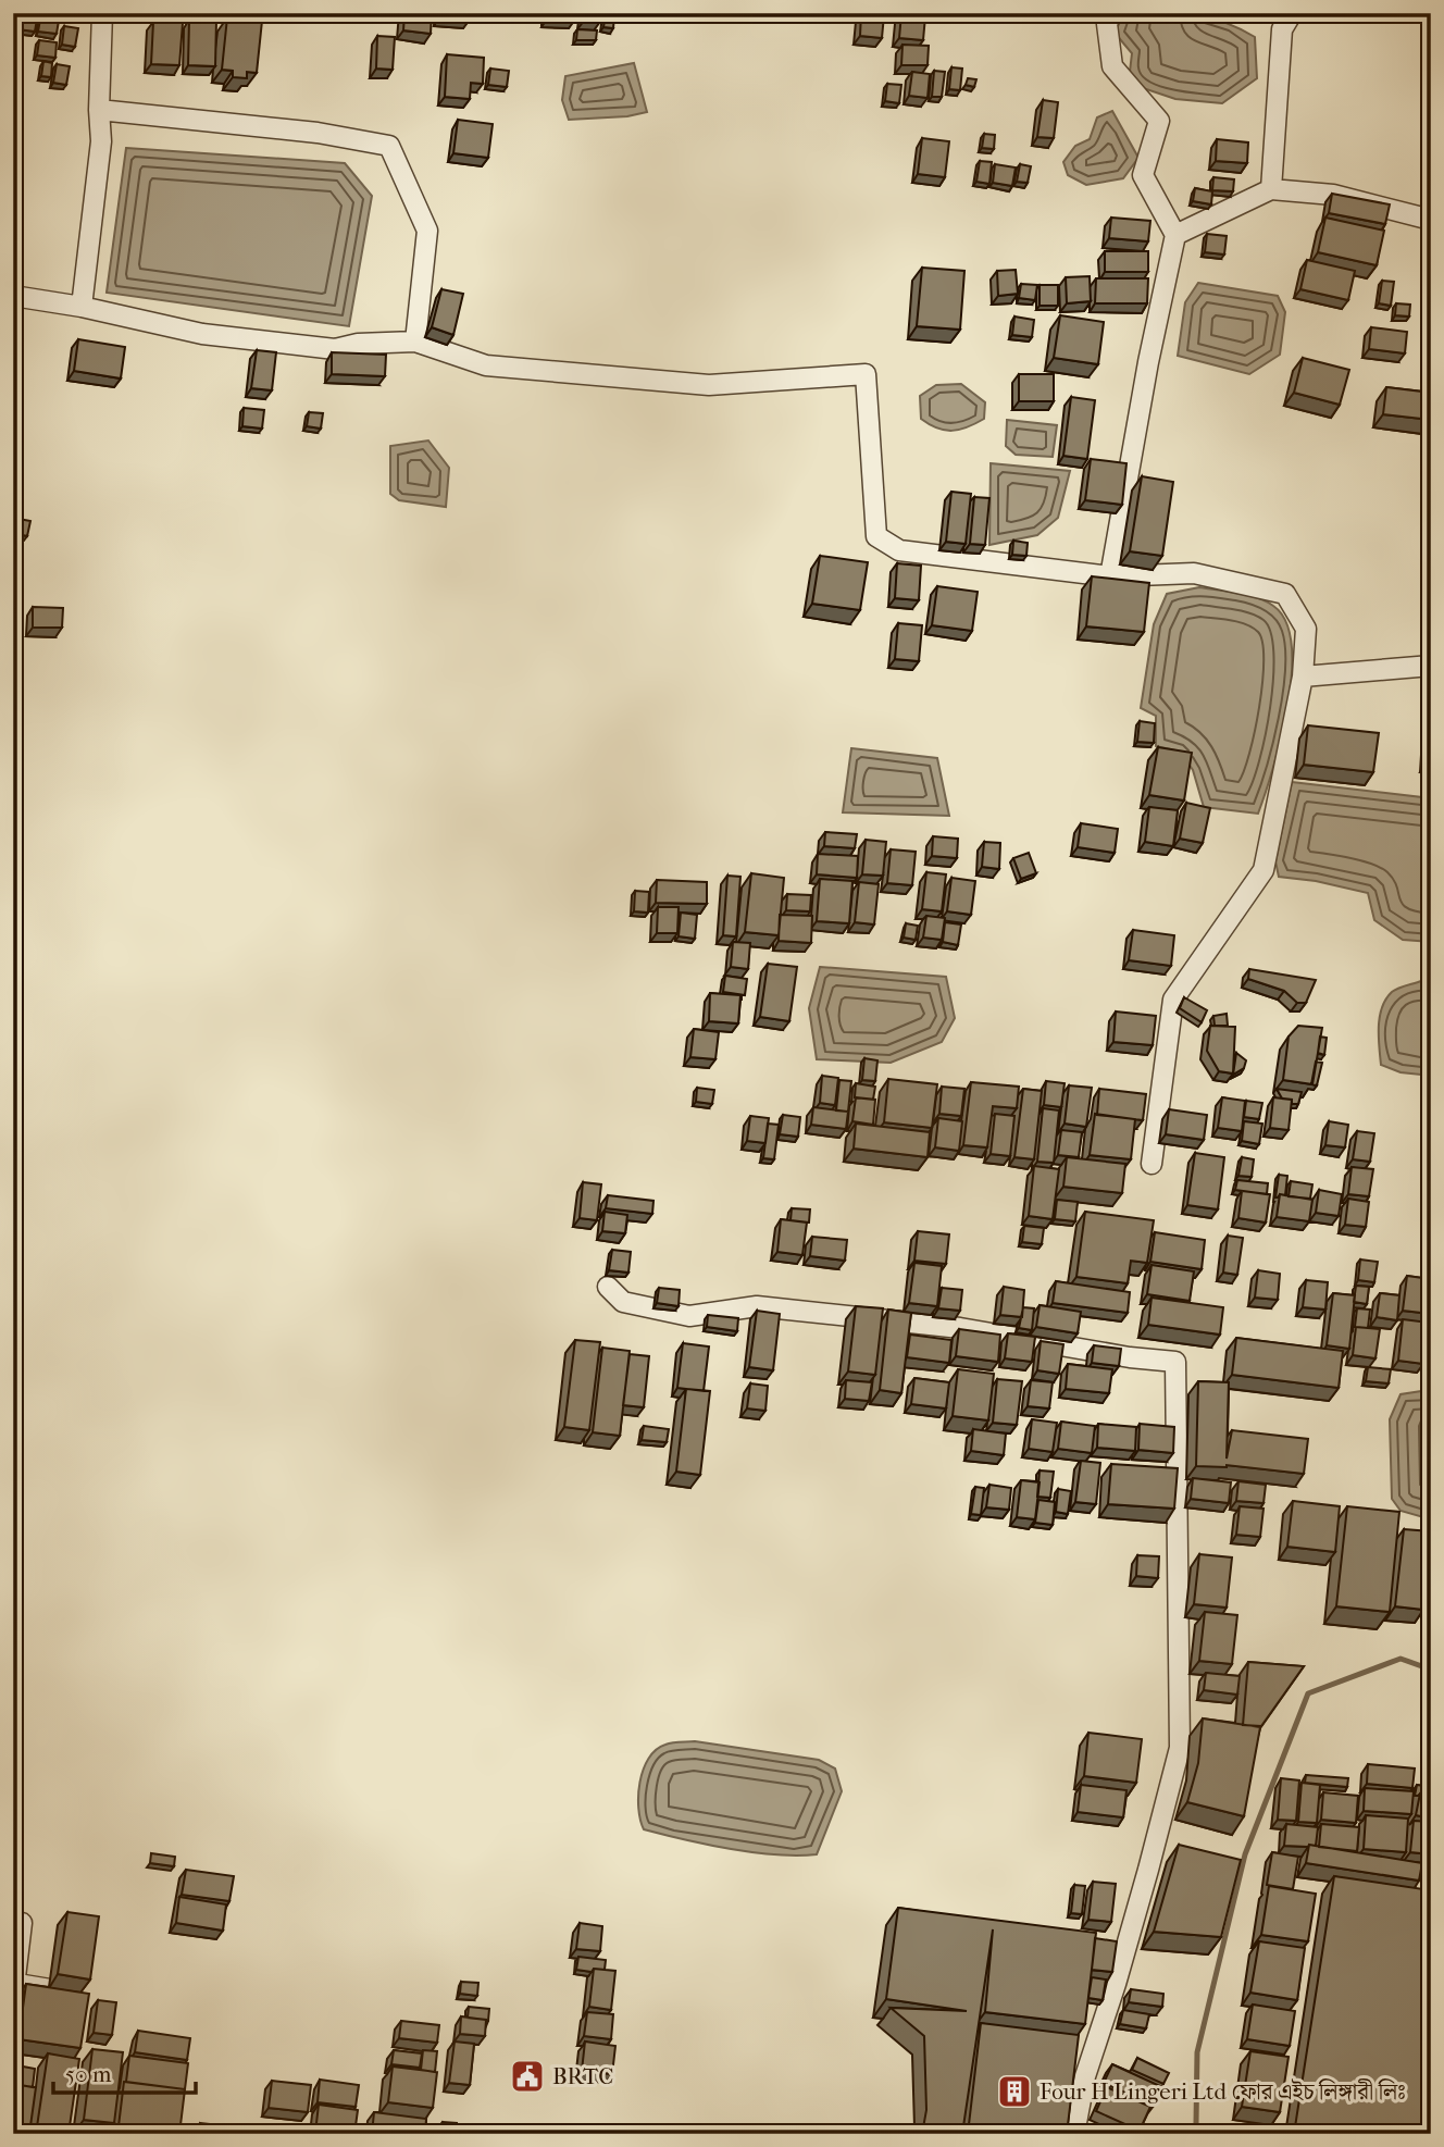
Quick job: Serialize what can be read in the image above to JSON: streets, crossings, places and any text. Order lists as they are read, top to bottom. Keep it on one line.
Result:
{"places":{"public building":["BRTC"],"building":["Four H Lingeri Ltd ফোর এইচ লিঙ্গারী লিঃ"]},"scale_bar":"50 m"}
